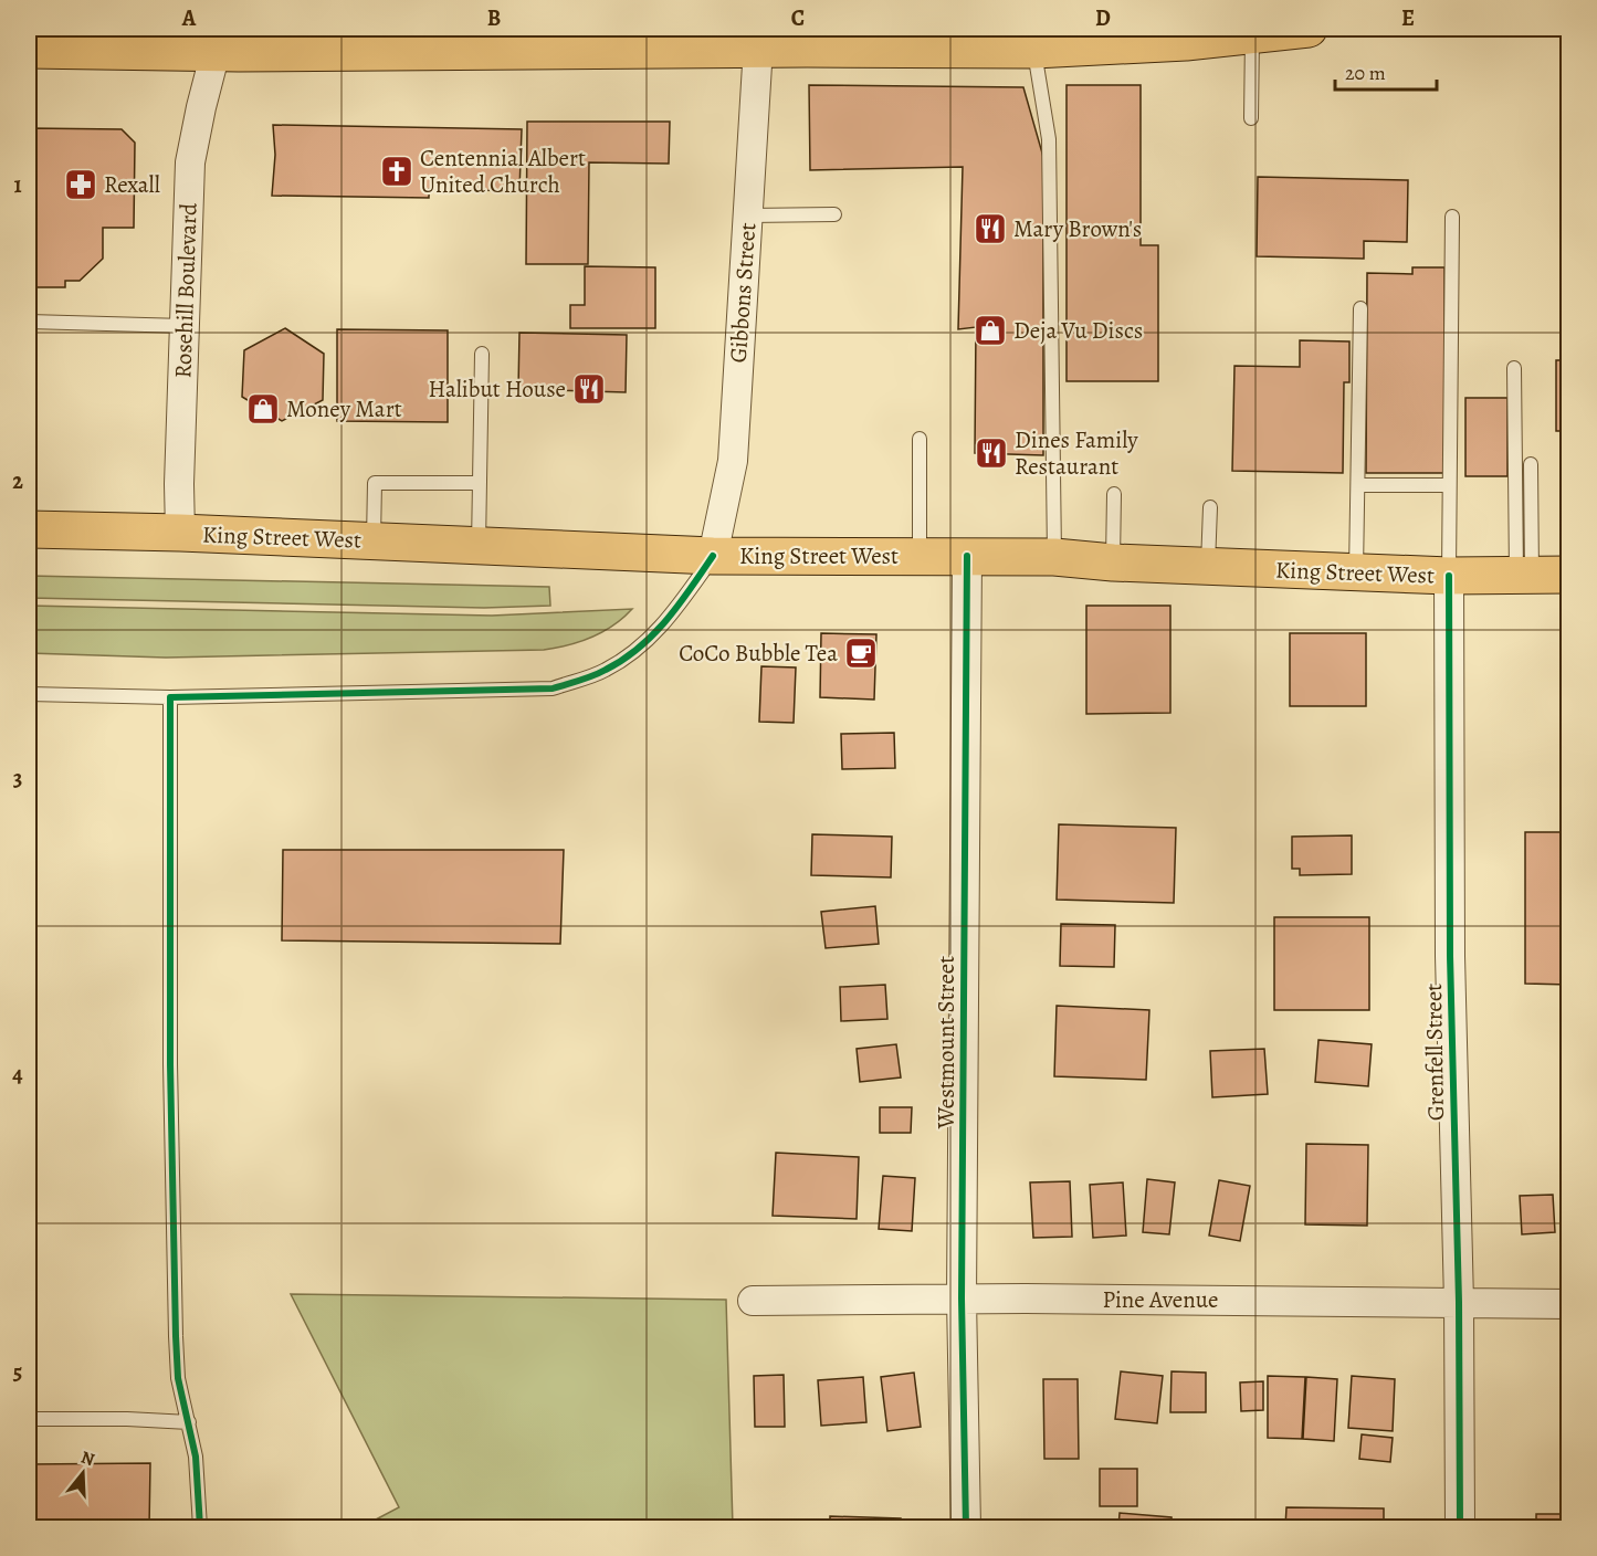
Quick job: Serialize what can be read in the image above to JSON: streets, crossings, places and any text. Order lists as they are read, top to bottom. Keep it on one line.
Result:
{"streets":{"main road":["King Street West"],"street":["Rosehill Boulevard","Gibbons Street","Westmount Street","Grenfell Street","Pine Avenue"]},"crossings":[["Rosehill Boulevard","King Street West"],["Gibbons Street","King Street West"],["King Street West","Westmount Street"],["King Street West","Grenfell Street"],["Westmount Street","Pine Avenue"],["Grenfell Street","Pine Avenue"]],"places":{"church":["Centennial Albert United Church"],"pharmacy":["Rexall"],"restaurant":["Mary Brown's","Halibut House","Dines Family Restaurant"],"shop":["Deja Vu Discs","Money Mart"],"cafe":["CoCo Bubble Tea"]},"scale_bar":"20 m","north":"top","grid":{"columns":["A","B","C","D","E"],"rows":["1","2","3","4","5"]}}
